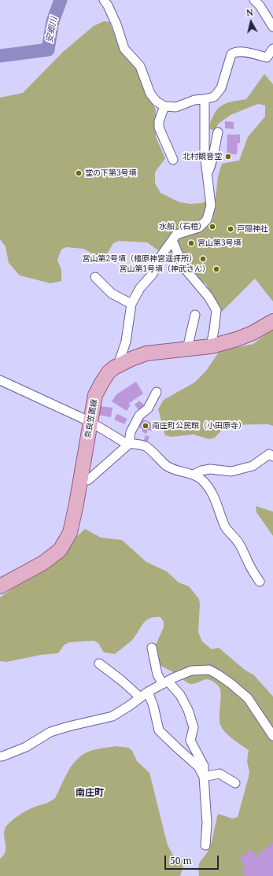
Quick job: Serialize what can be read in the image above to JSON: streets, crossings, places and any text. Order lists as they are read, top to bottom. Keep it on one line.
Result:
{"streets":{"main road":["奈良笠置線"]},"districts":["南庄町"],"water":["安郷川"],"places":["北村観音堂","堂の下第3号墳","水船（石棺）","戸隠神社","宮山第3号墳","宮山第2号墳（橿原神宮遥拝所）","宮山第1号墳（神武さん）","南庄町公民館（小田原寺）"],"scale_bar":"50 m","north":"top"}
